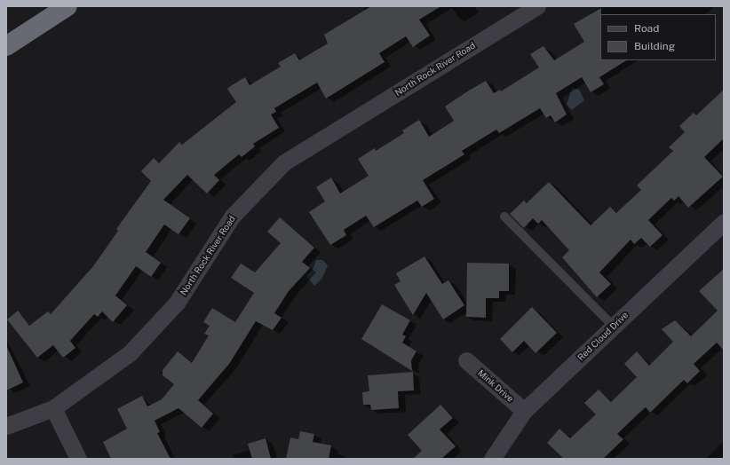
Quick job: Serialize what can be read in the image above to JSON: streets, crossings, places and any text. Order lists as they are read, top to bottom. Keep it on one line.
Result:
{"streets":{"street":["North Rock River Road","Red Cloud Drive","Mink Drive"]},"crossings":[["Red Cloud Drive","Mink Drive"]],"legend":["Road","Building"]}
